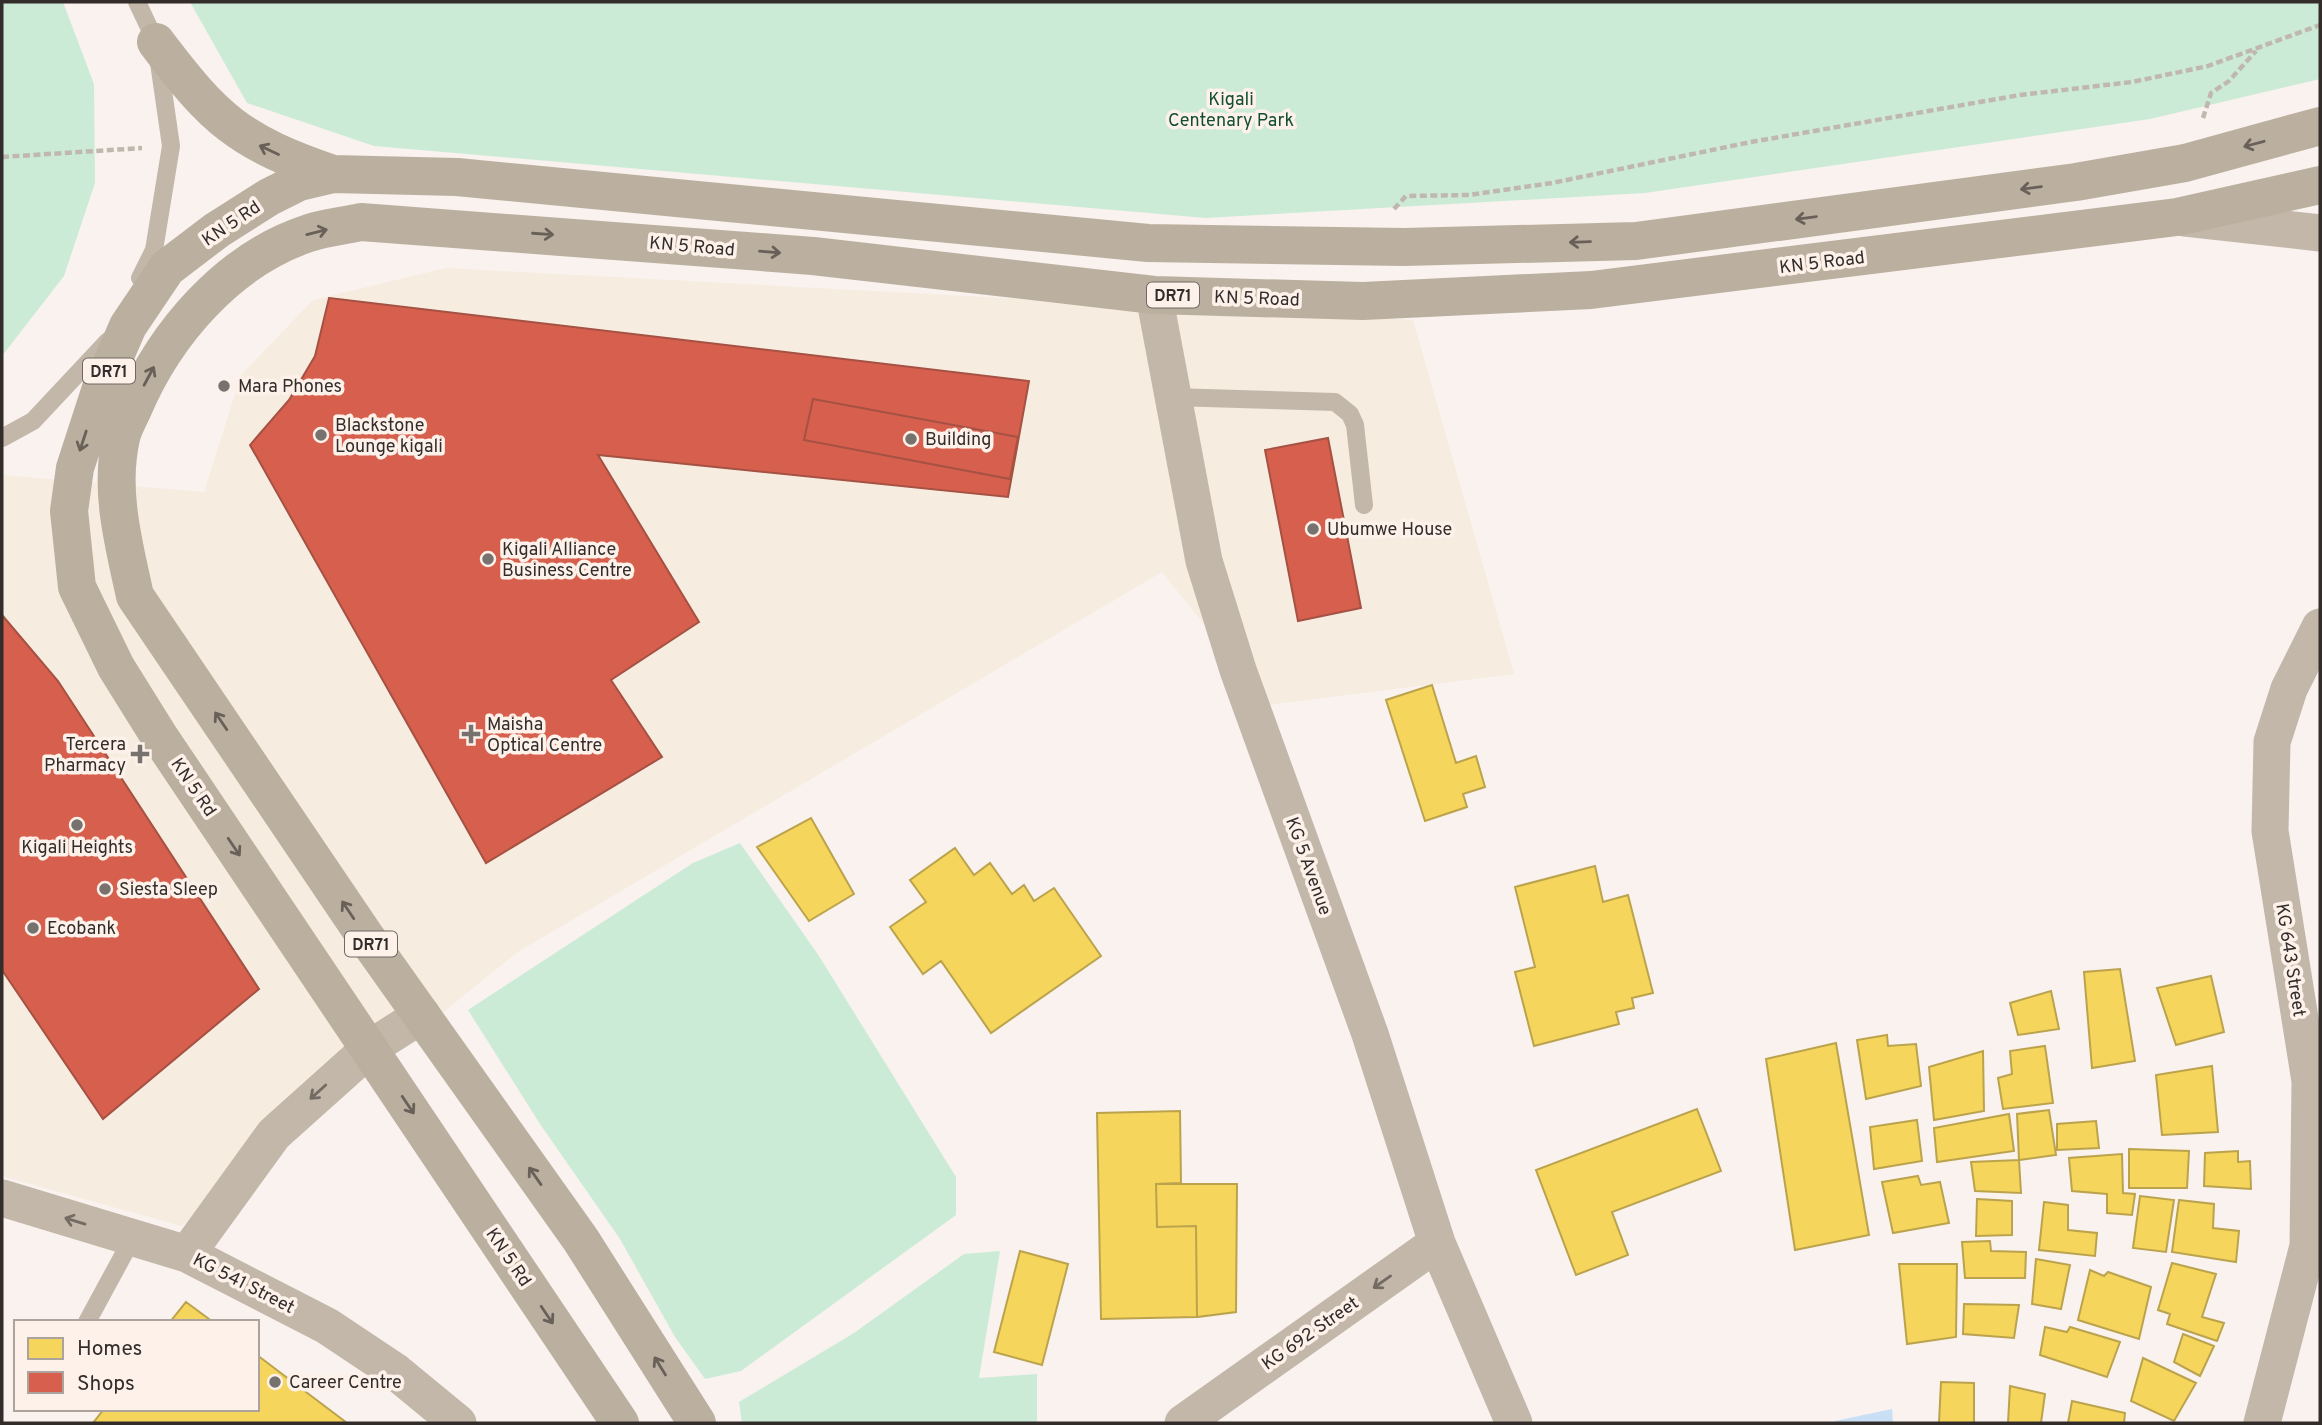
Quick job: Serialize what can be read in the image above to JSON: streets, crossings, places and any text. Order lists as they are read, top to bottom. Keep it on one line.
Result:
{"streets":{"main road":["KN 5 Rd","KN 5 Road","DR71"],"street":["KG 5 Avenue","KG 643 Street","KG 541 Street","KG 692 Street"]},"crossings":[["KN 5 Rd","DR71"],["KN 5 Road","DR71"],["KN 5 Road","KG 5 Avenue"],["KG 5 Avenue","KG 692 Street"]],"one_way":["KN 5 Rd","KG 692 Street"],"parks":["Kigali Centenary Park"],"places":{"other":["Mara Phones","Blackstone Lounge kigali","Building","Ubumwe House","Kigali Alliance Business Centre","Kigali Heights","Siesta Sleep","Ecobank","Career Centre"],"health":["Maisha Optical Centre","Tercera Pharmacy"]},"legend":["Homes","Shops"]}
